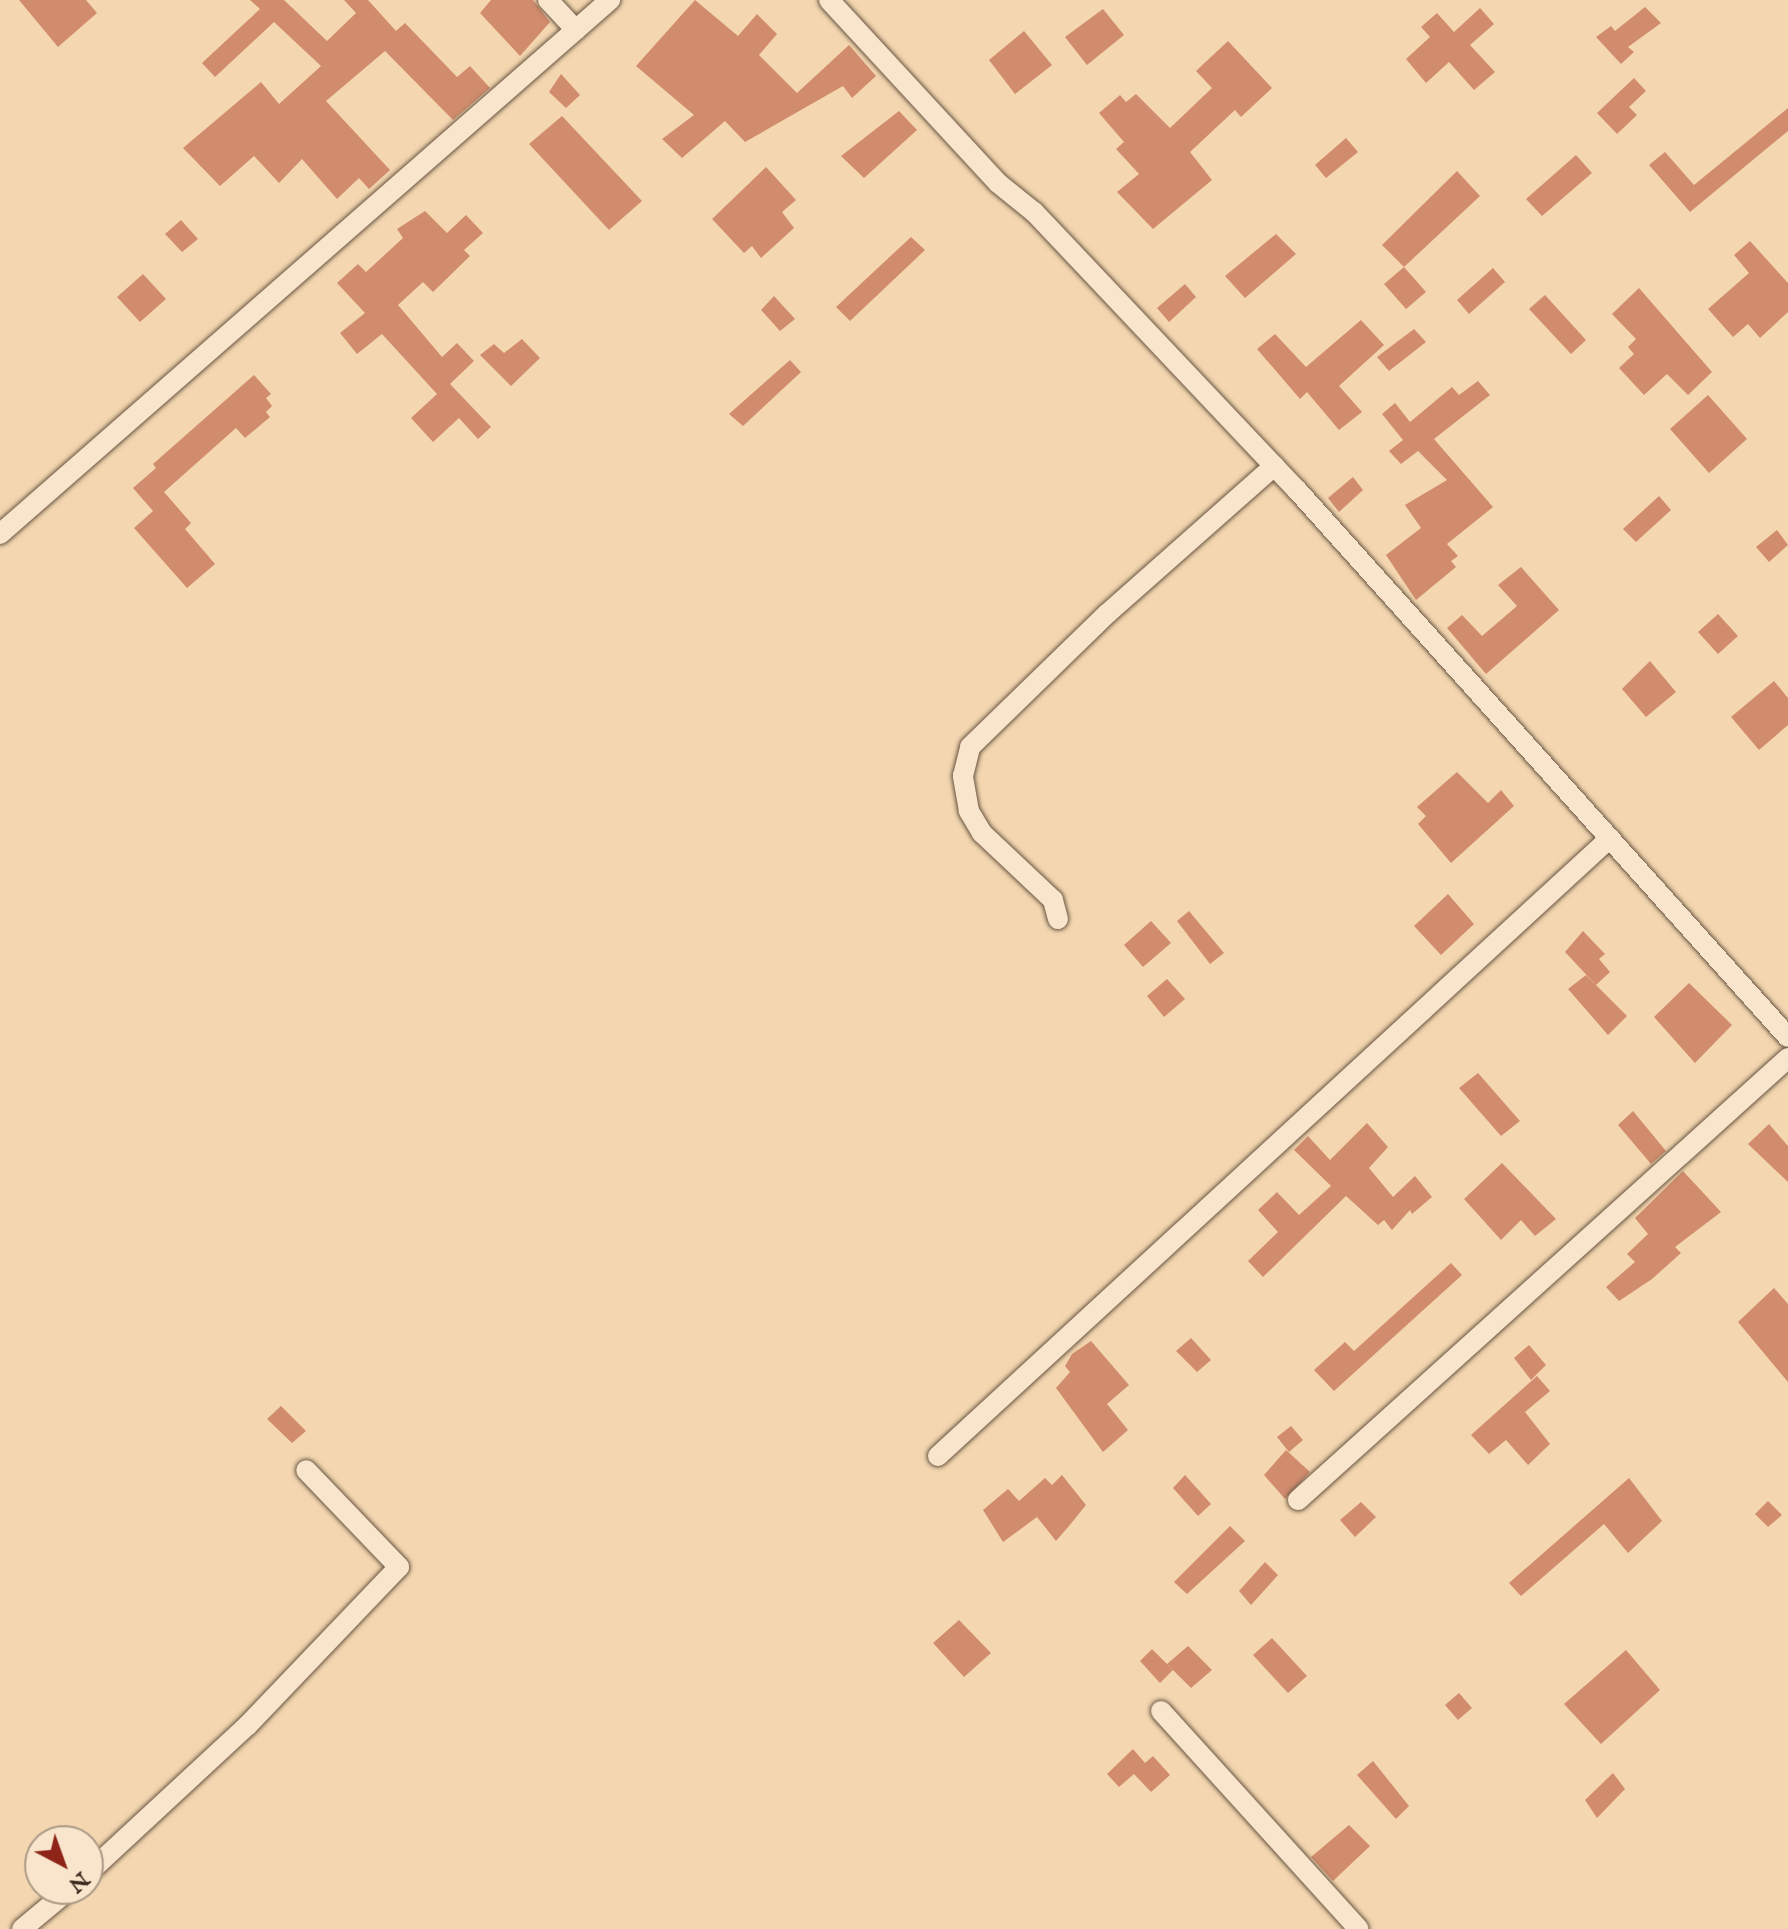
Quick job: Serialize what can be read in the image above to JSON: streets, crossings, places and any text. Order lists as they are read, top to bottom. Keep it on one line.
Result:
{"north":"bottom right"}
